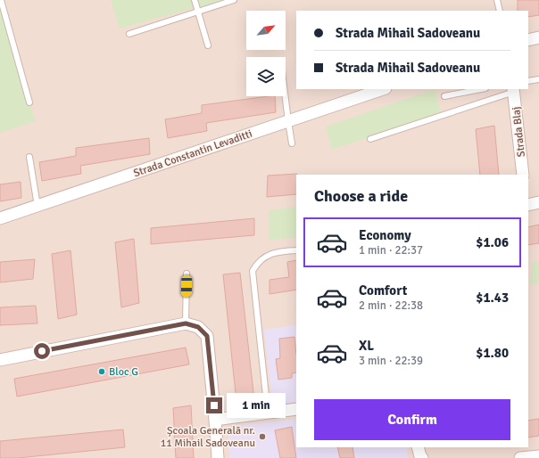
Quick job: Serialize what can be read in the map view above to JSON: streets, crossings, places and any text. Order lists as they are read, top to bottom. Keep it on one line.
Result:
{"streets":{"street":["Strada Blaj","Strada Constantin Levaditti"]},"places":["Bloc G","Școala Generală nr. 11 Mihail Sadoveanu"],"north":"top right","page":{"banner":["Strada Mihail Sadoveanu","Strada Mihail Sadoveanu"],"heading":"Choose a ride","list":[{"name":"Economy","note":"1 min · 22:37","value":"$1.06"},{"name":"Comfort","note":"2 min · 22:38","value":"$1.43"},{"name":"XL","note":"3 min · 22:39","value":"$1.80"}],"buttons":"Confirm","bubble":"1 min"}}
